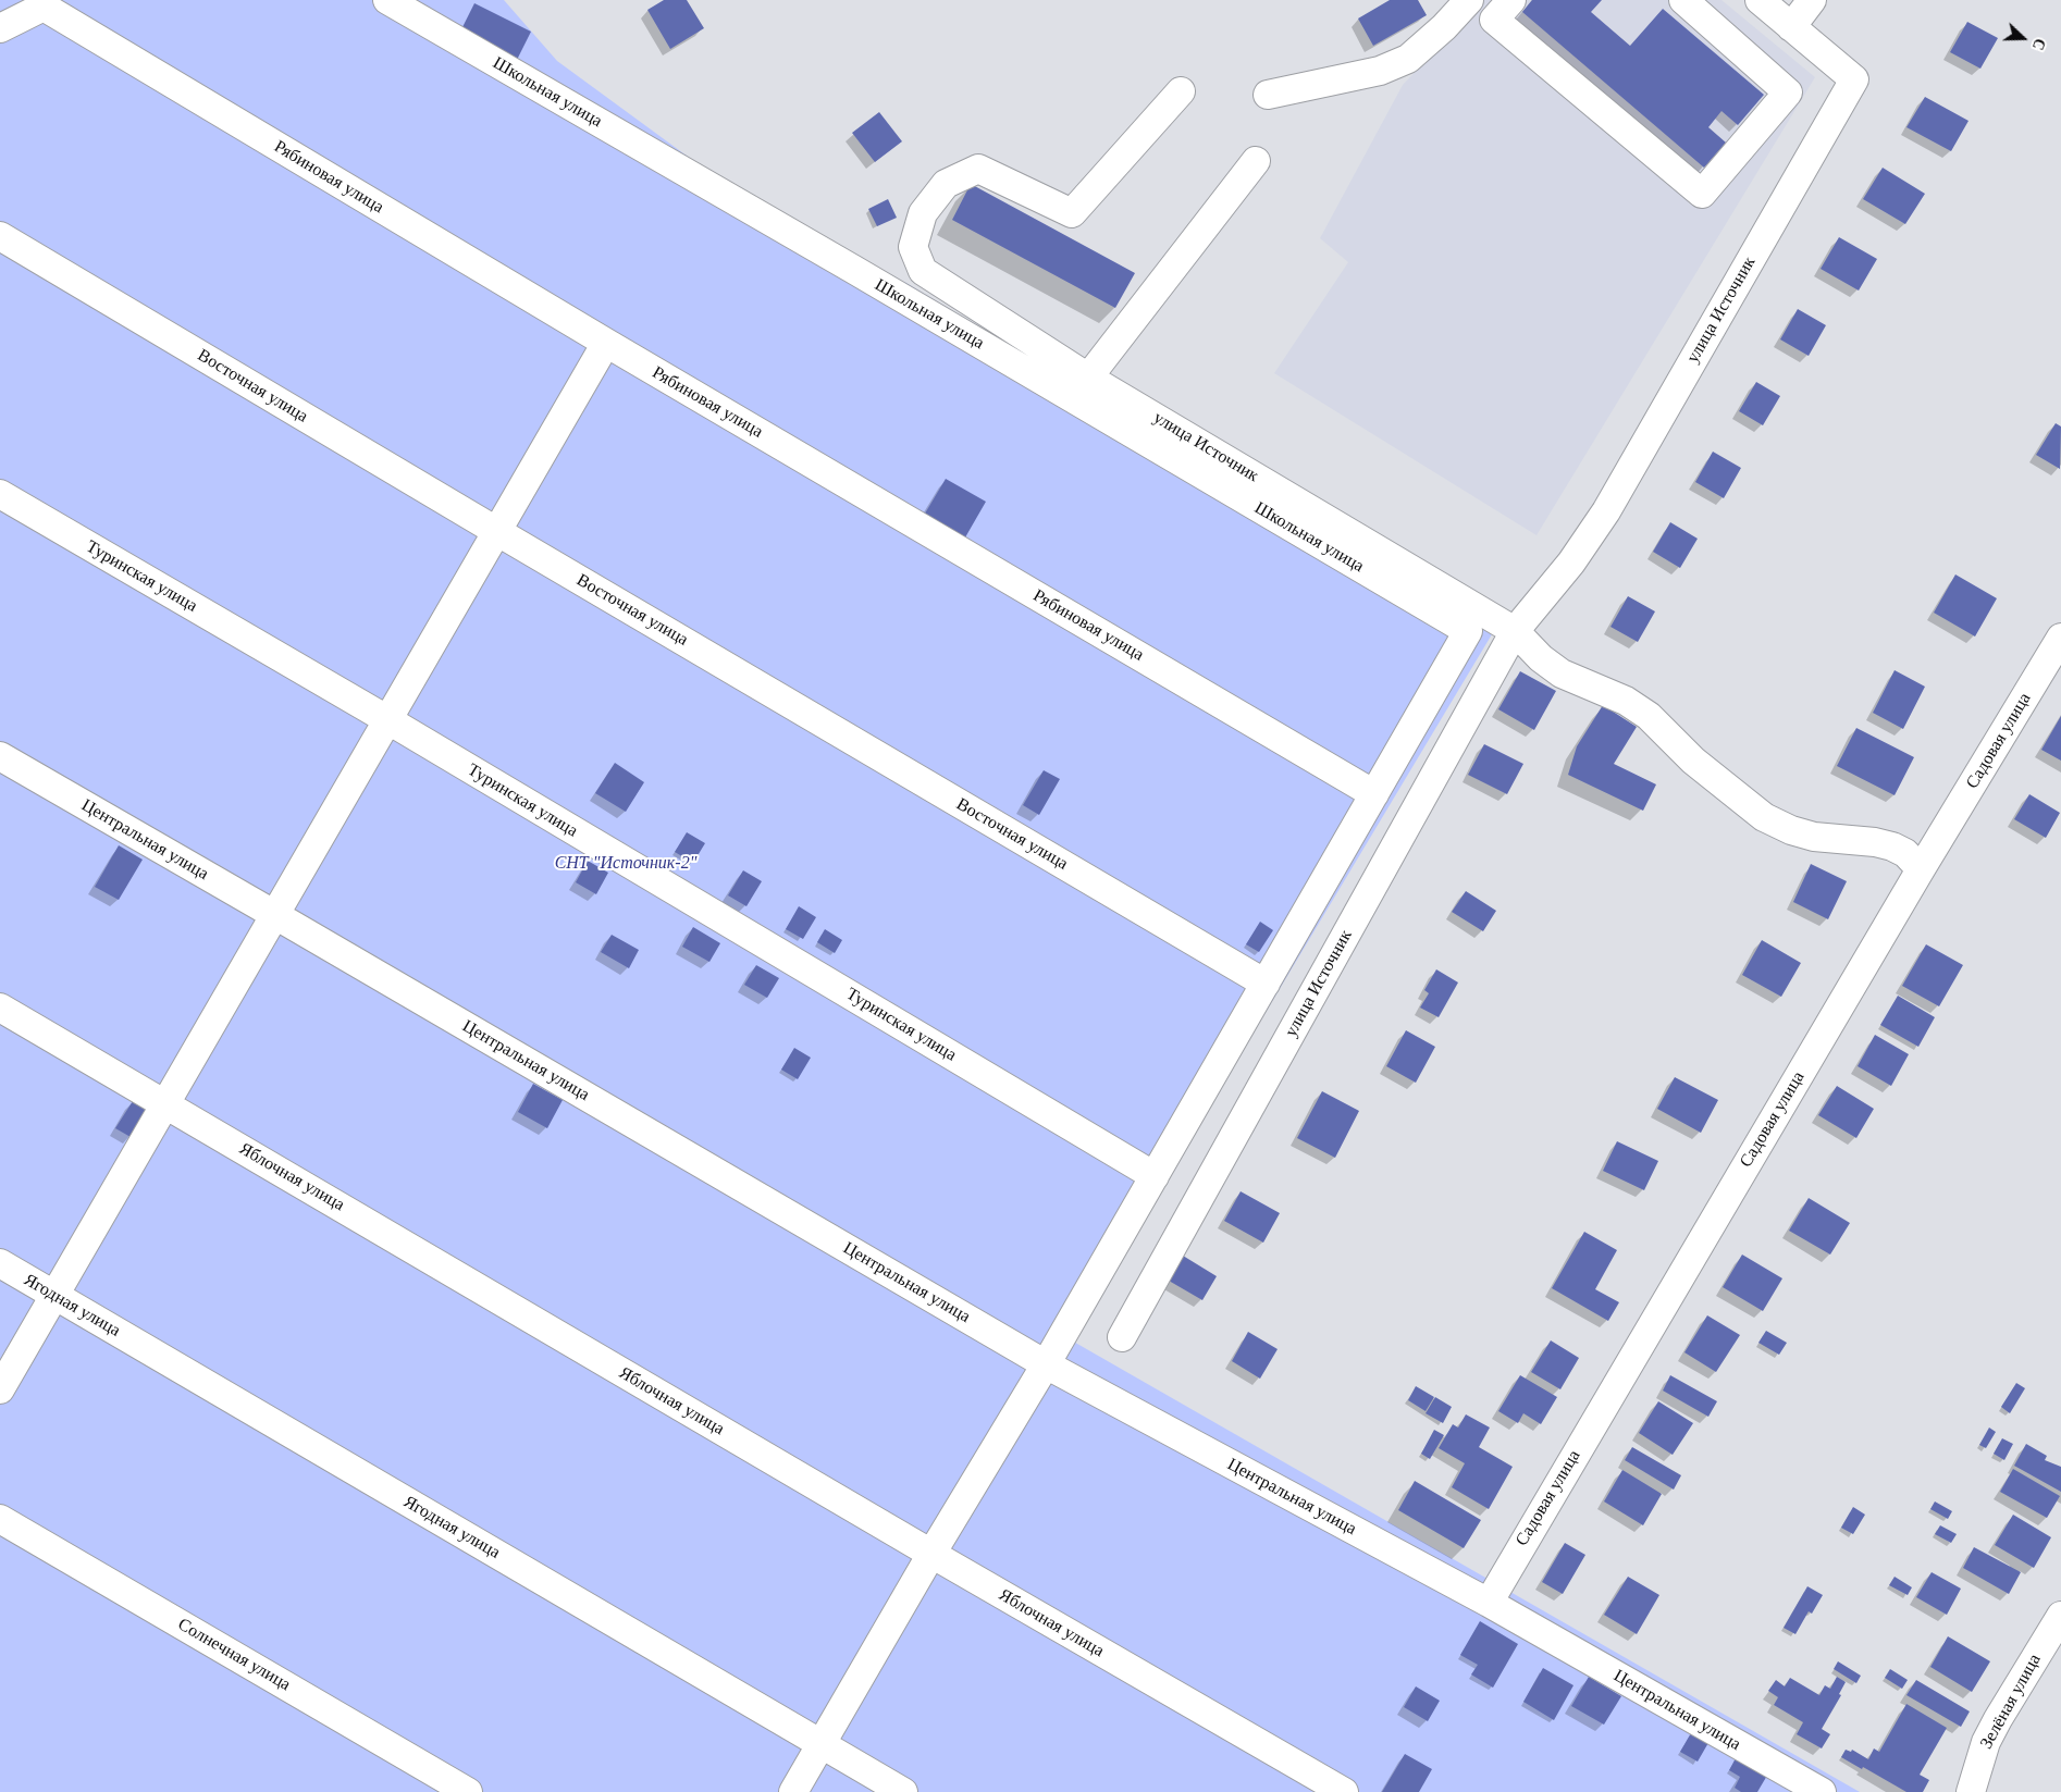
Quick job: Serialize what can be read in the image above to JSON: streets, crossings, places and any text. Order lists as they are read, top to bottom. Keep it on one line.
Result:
{"streets":{"street":["Школьная улица","Рябиновая улица","улица Источник","Восточная улица","Туринская улица","Садовая улица","Центральная улица","Яблочная улица","Ягодная улица","Солнечная улица","Зелёная улица"]},"crossings":[["Школьная улица","Рябиновая улица"],["Садовая улица","Центральная улица"]],"parks":["СНТ \"Источник-2\""],"north":"right"}
